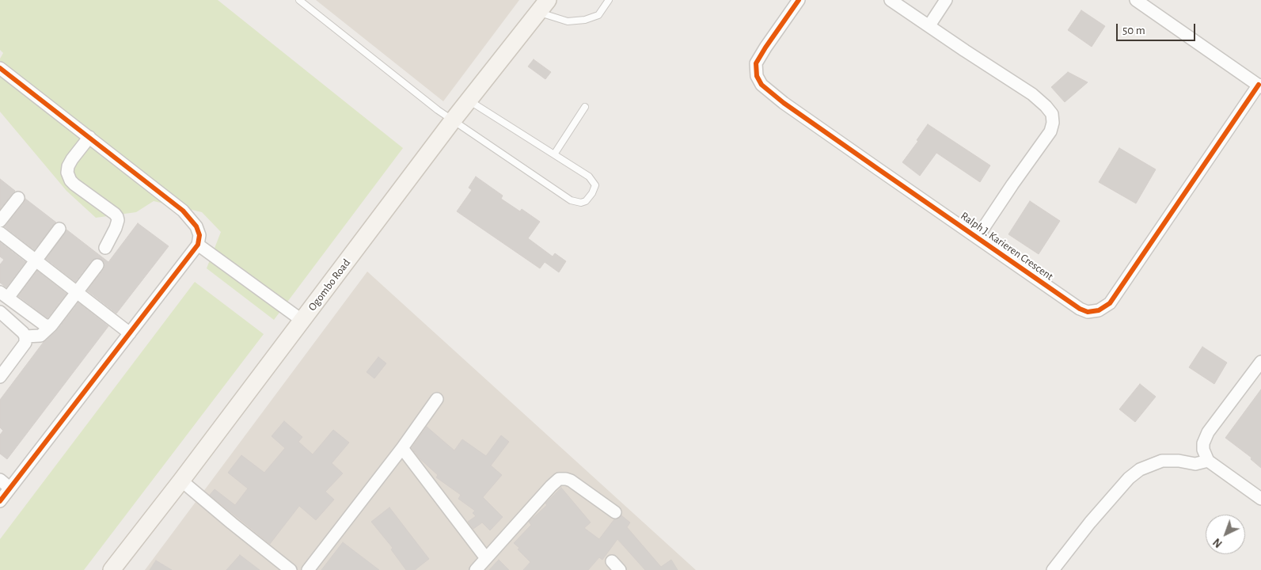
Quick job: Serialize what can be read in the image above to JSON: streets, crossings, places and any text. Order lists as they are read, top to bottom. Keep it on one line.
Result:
{"streets":{"main road":["Ogombo Road"],"street":["Ralph J. Karieren Crescent"]},"scale_bar":"50 m","north":"bottom left"}
